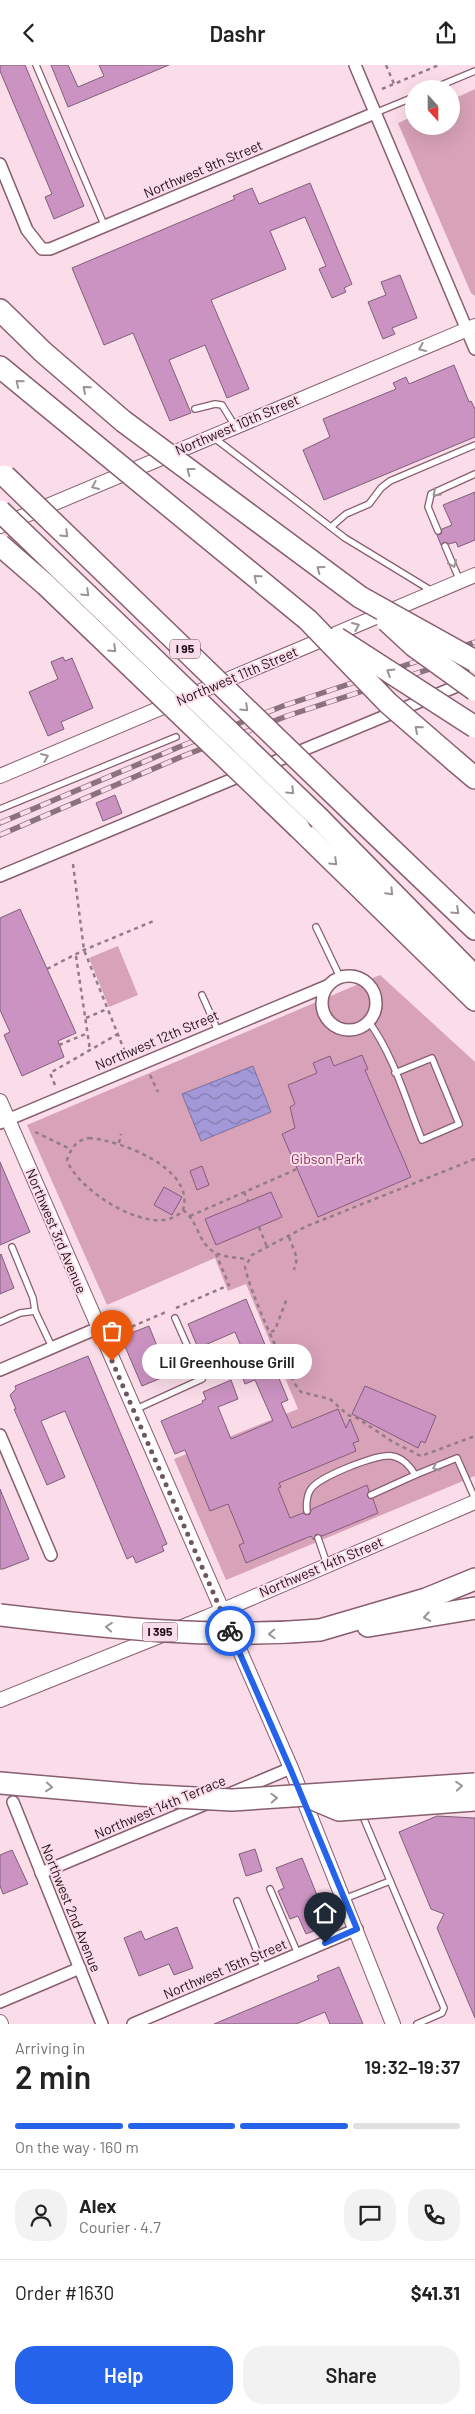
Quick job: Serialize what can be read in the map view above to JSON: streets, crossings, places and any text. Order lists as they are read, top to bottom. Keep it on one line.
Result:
{"streets":{"highway":["I 95","I 395"],"street":["Northwest 9th Street","Northwest 10th Street","Northwest 11th Street","Northwest 12th Street","Northwest 3rd Avenue","Northwest 14th Street","Northwest 14th Terrace","Northwest 2nd Avenue","Northwest 15th Street"]},"crossings":[["Northwest 12th Street","Northwest 3rd Avenue"],["Northwest 3rd Avenue","Northwest 14th Street"],["Northwest 3rd Avenue","Northwest 14th Terrace"],["Northwest 3rd Avenue","Northwest 15th Street"],["Northwest 14th Terrace","Northwest 2nd Avenue"]],"one_way":["Northwest 10th Street"],"parks":["Gibson Park"],"places":["Lil Greenhouse Grill"],"north":"bottom","page":{"header":"Dashr","bubble":"Lil Greenhouse Grill","heading":["2 min","Arriving in","19:32–19:37"],"panel":["Alex","Courier · 4.7","Order #1630","$41.31"],"bar":"On the way · 160 m","buttons":["Help","Share"]}}
